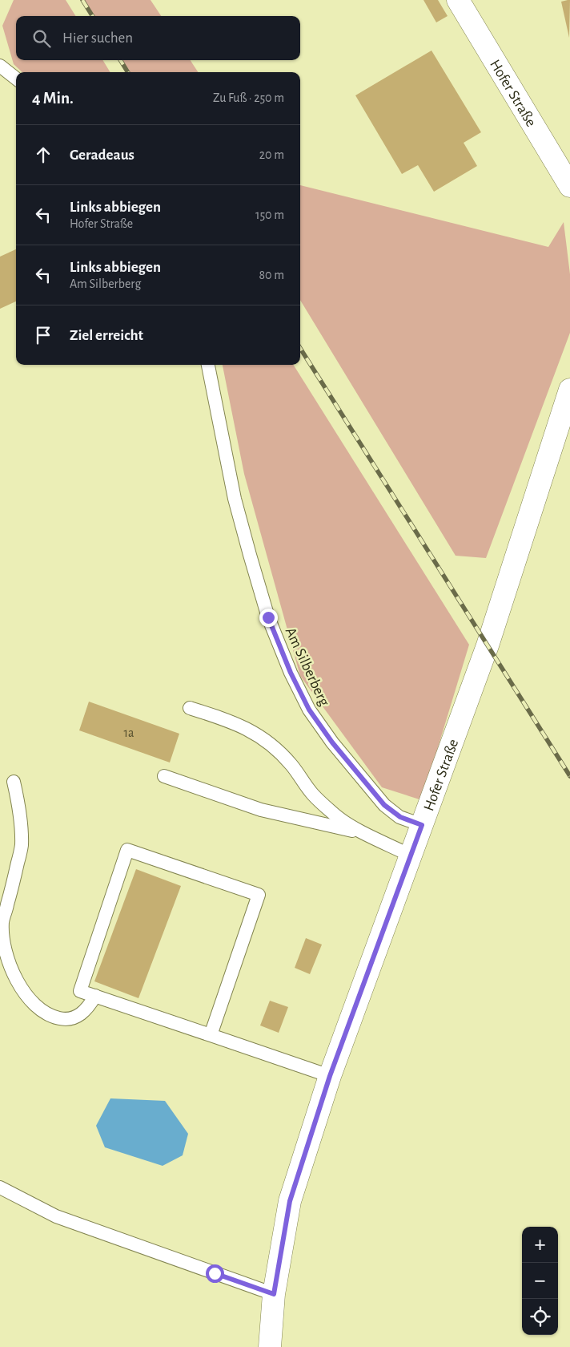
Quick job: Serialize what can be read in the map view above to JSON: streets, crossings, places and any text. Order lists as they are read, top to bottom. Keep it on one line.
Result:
{"streets":{"street":["Hofer Straße"],"lane":["Am Silberberg"]},"crossings":[["Hofer Straße","Am Silberberg"]],"house_numbers":["1a"],"page":{"search":"Hier suchen","heading":["4 Min.","Zu Fuß · 250 m"],"list":[["Geradeaus","20 m"],["Links abbiegen","Hofer Straße","150 m"],["Links abbiegen","Am Silberberg","80 m"],"Ziel erreicht"],"map_buttons":["+","−"]}}
